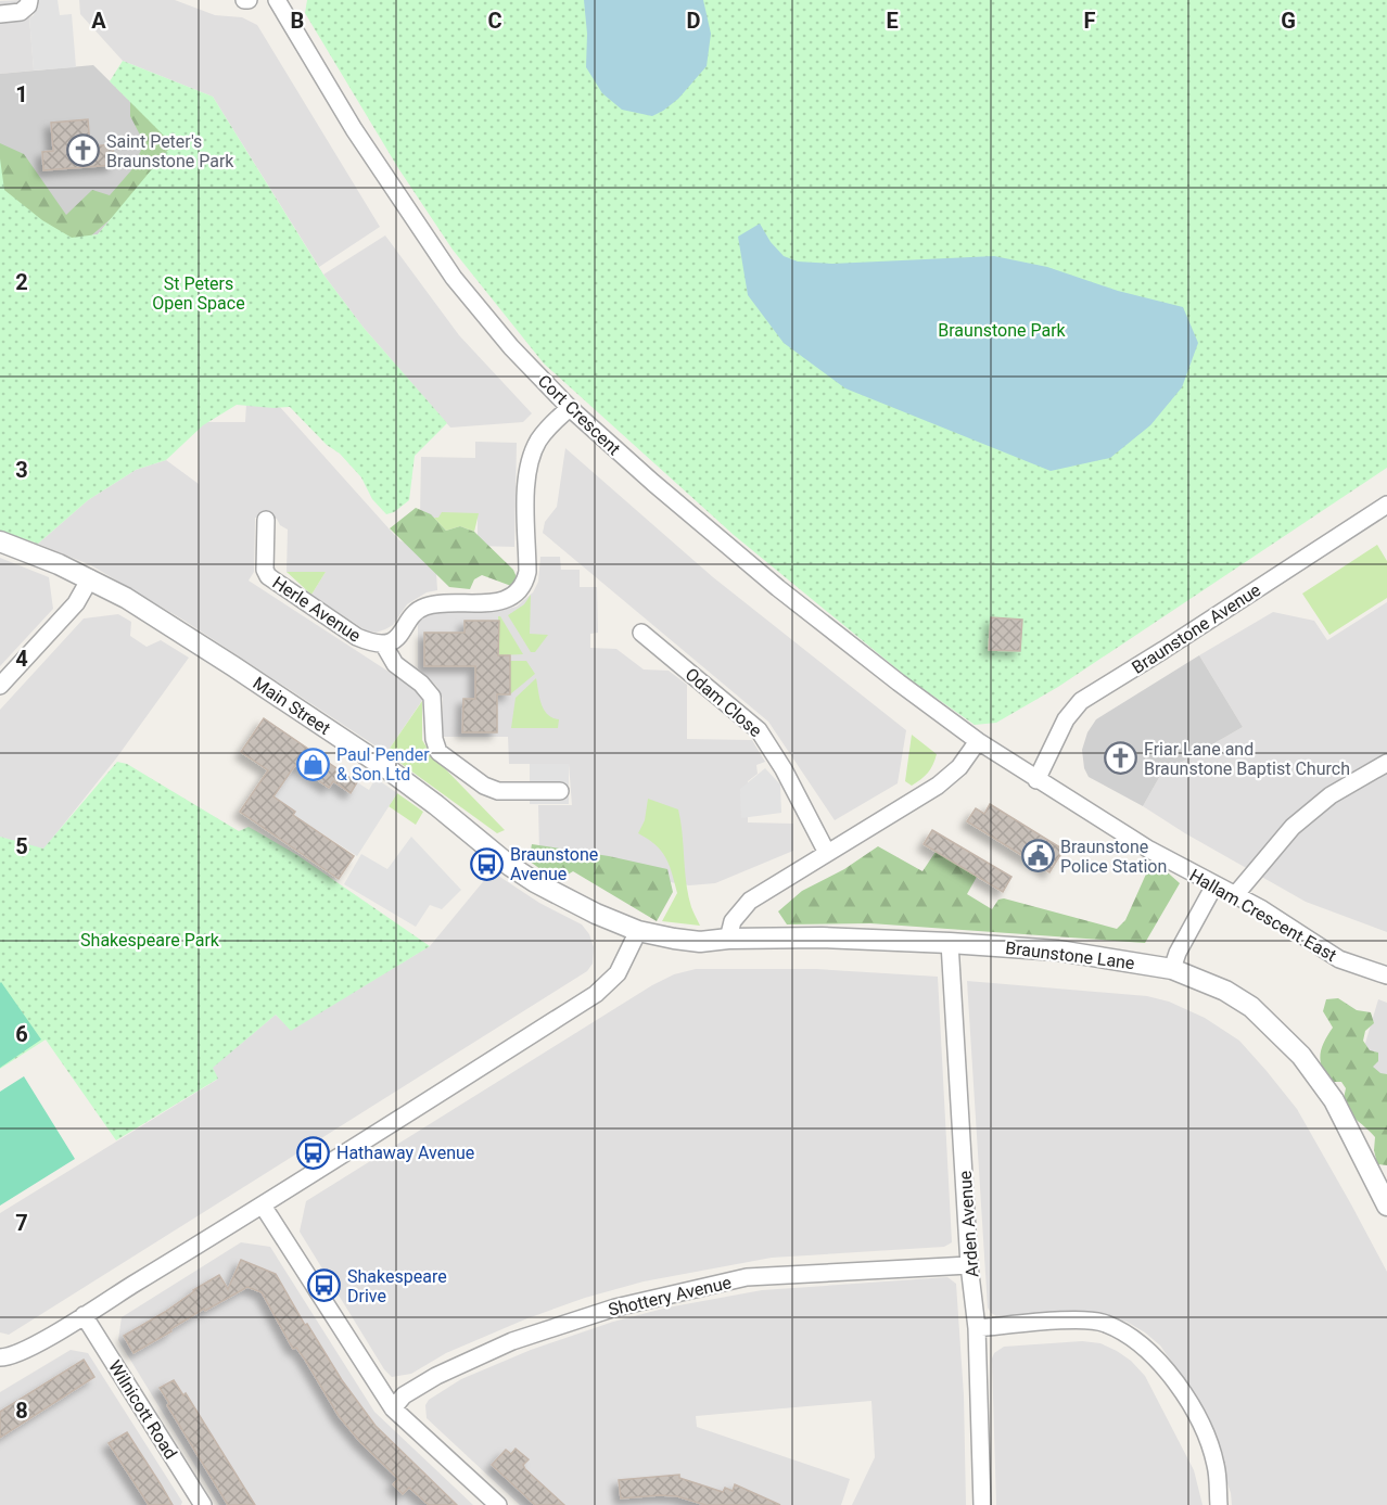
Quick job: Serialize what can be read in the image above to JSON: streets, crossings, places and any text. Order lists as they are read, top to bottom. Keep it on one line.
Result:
{"streets":{"street":["Cort Crescent","Herle Avenue","Braunstone Avenue","Odam Close","Main Street","Hallam Crescent East","Braunstone Lane","Arden Avenue","Shottery Avenue","Wilnicott Road"]},"crossings":[["Cort Crescent","Herle Avenue"],["Cort Crescent","Hallam Crescent East"],["Braunstone Avenue","Hallam Crescent East"],["Main Street","Braunstone Lane"],["Braunstone Lane","Arden Avenue"],["Arden Avenue","Shottery Avenue"]],"parks":["St Peters Open Space","Braunstone Park","Shakespeare Park"],"places":{"church":["Saint Peter's Braunstone Park","Friar Lane and Braunstone Baptist Church"],"shop":["Paul Pender & Son Ltd"],"public building":["Braunstone Police Station"],"bus stop":["Braunstone Avenue","Hathaway Avenue","Shakespeare Drive"]},"grid":{"columns":["A","B","C","D","E","F","G"],"rows":["1","2","3","4","5","6","7","8"]}}
